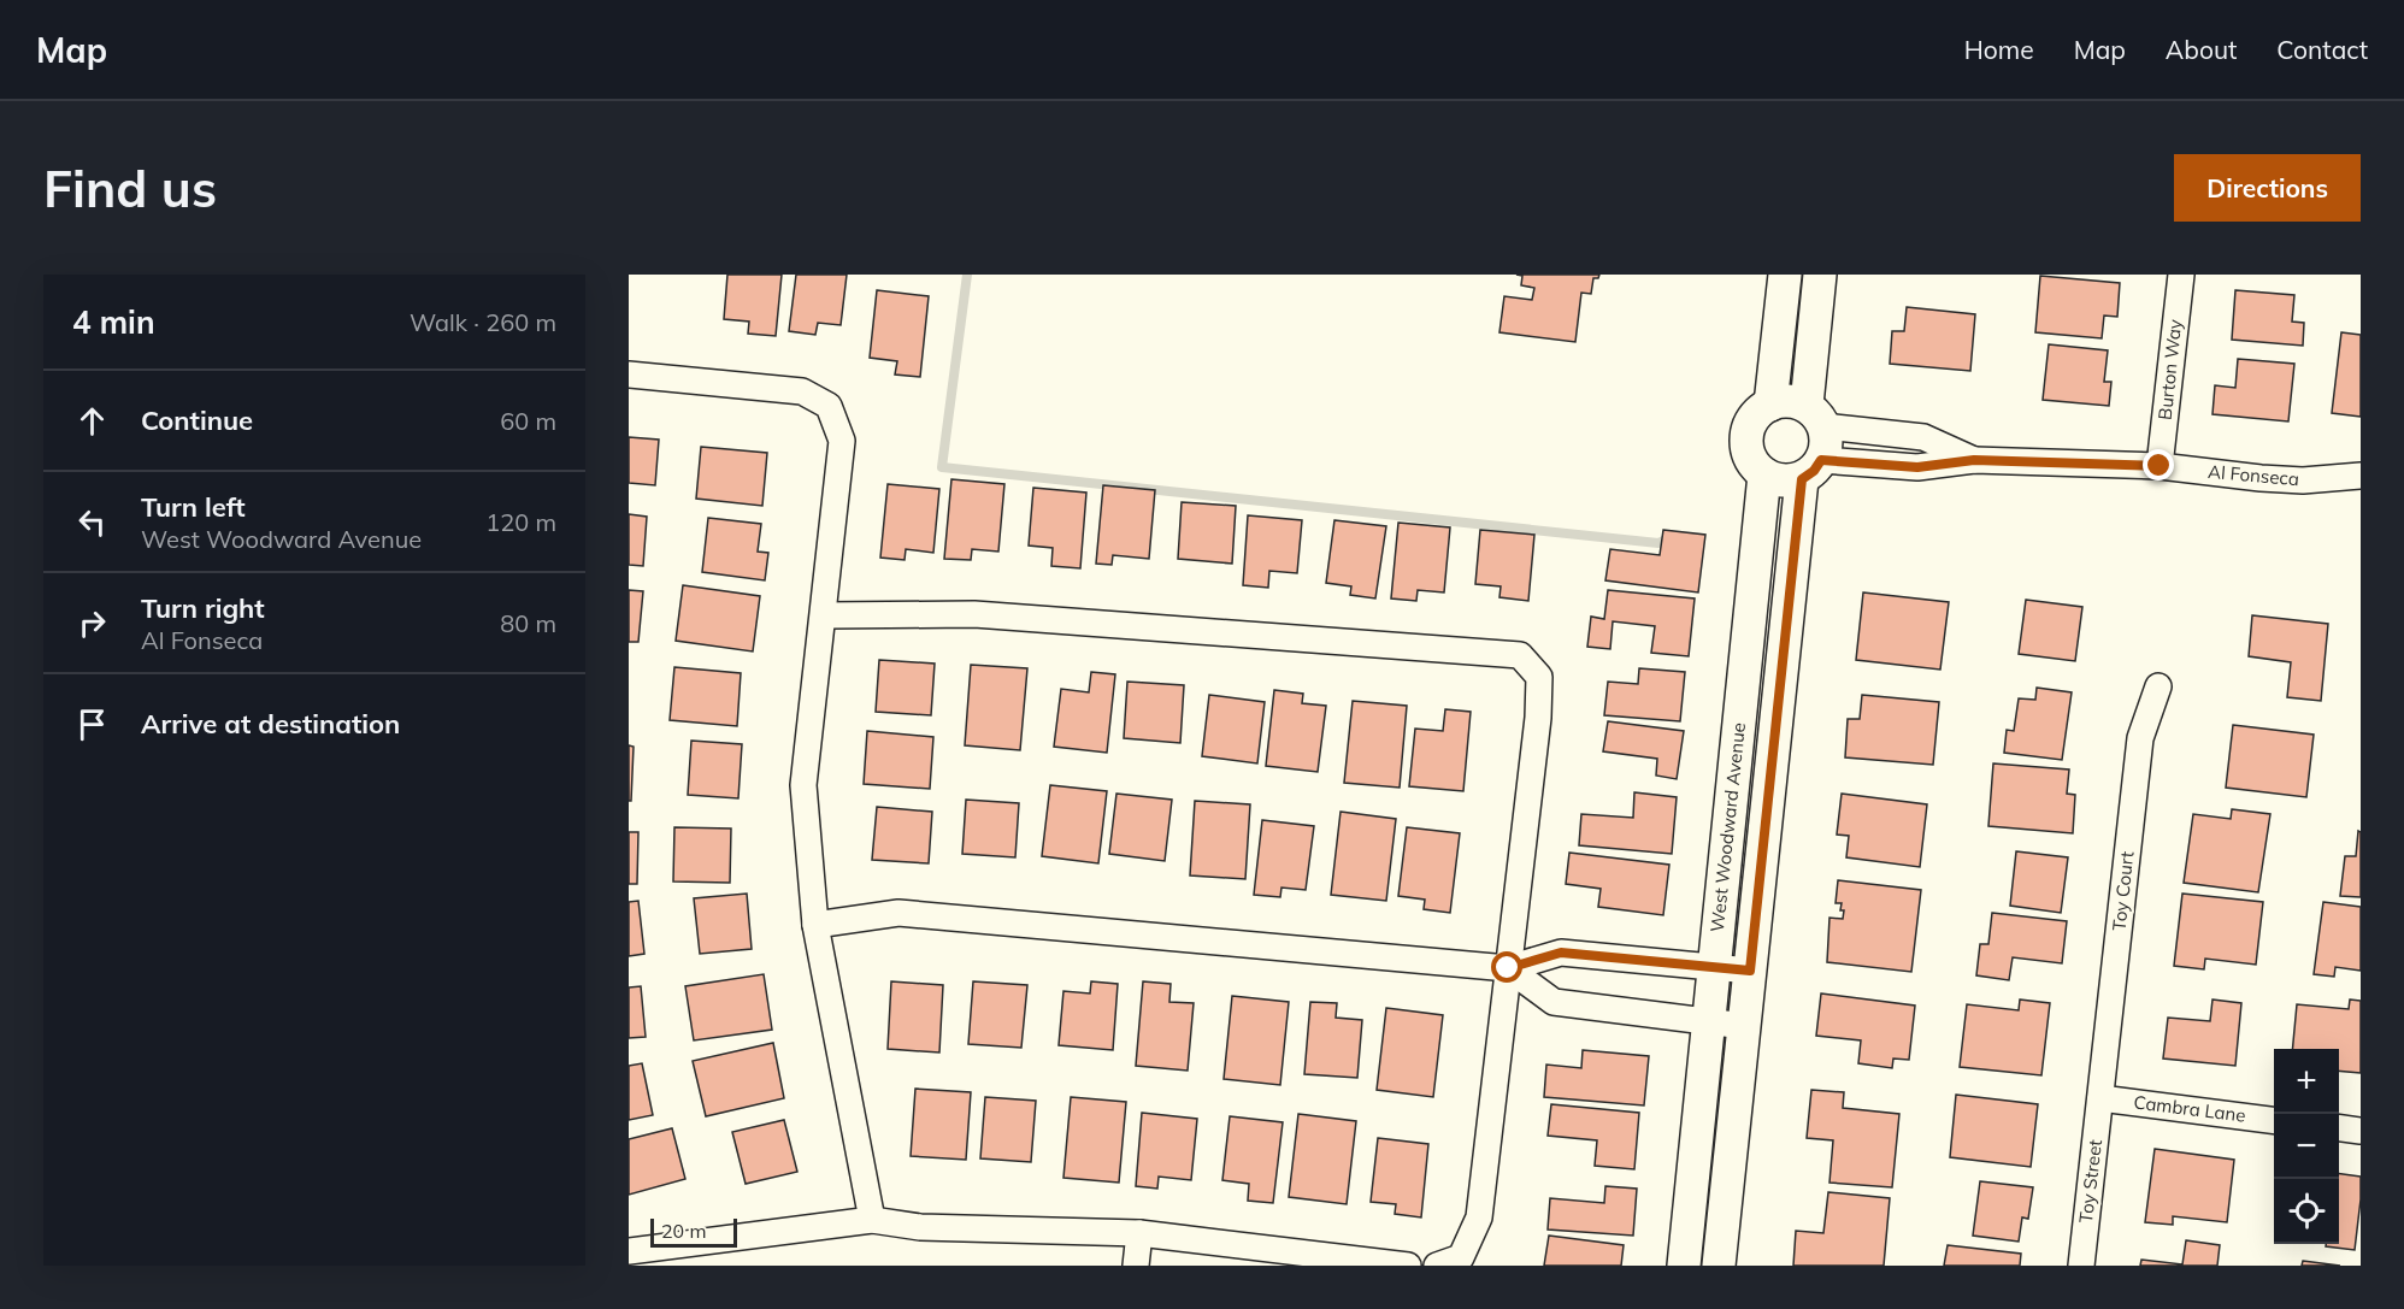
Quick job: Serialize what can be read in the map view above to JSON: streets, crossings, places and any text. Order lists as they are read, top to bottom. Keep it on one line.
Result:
{"streets":{"street":["Burton Way","Al Fonseca","West Woodward Avenue","Toy Court","Cambra Lane","Toy Street"]},"crossings":[["Burton Way","Al Fonseca"],["Al Fonseca","West Woodward Avenue"],["Toy Court","Cambra Lane"],["Toy Court","Toy Street"],["Cambra Lane","Toy Street"]],"scale_bar":"20 m","page":{"header":"Map","nav":["Home","Map","About","Contact"],"buttons":"Directions","title":"Find us","heading":["4 min","Walk · 260 m"],"list":[["Continue","60 m"],["Turn left","West Woodward Avenue","120 m"],["Turn right","Al Fonseca","80 m"],"Arrive at destination"],"map_buttons":["+","−"],"scale":"20 m"}}
